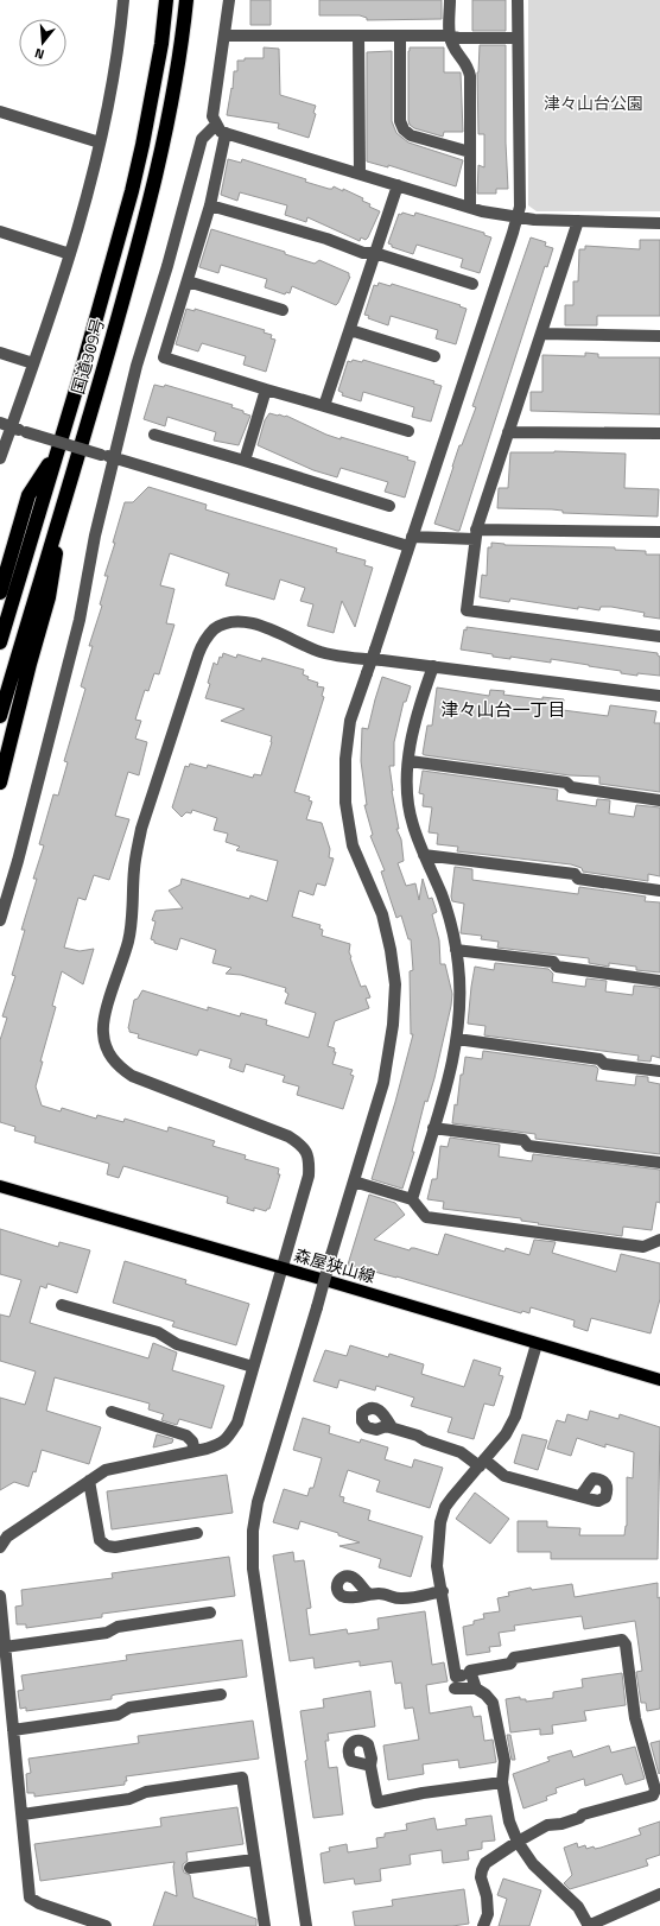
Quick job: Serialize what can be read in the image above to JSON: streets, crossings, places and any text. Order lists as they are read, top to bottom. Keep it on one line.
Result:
{"streets":{"highway":["国道309号"],"main road":["森屋狭山線"]},"districts":["津々山台一丁目"],"parks":["津々山台公園"],"north":"bottom"}
